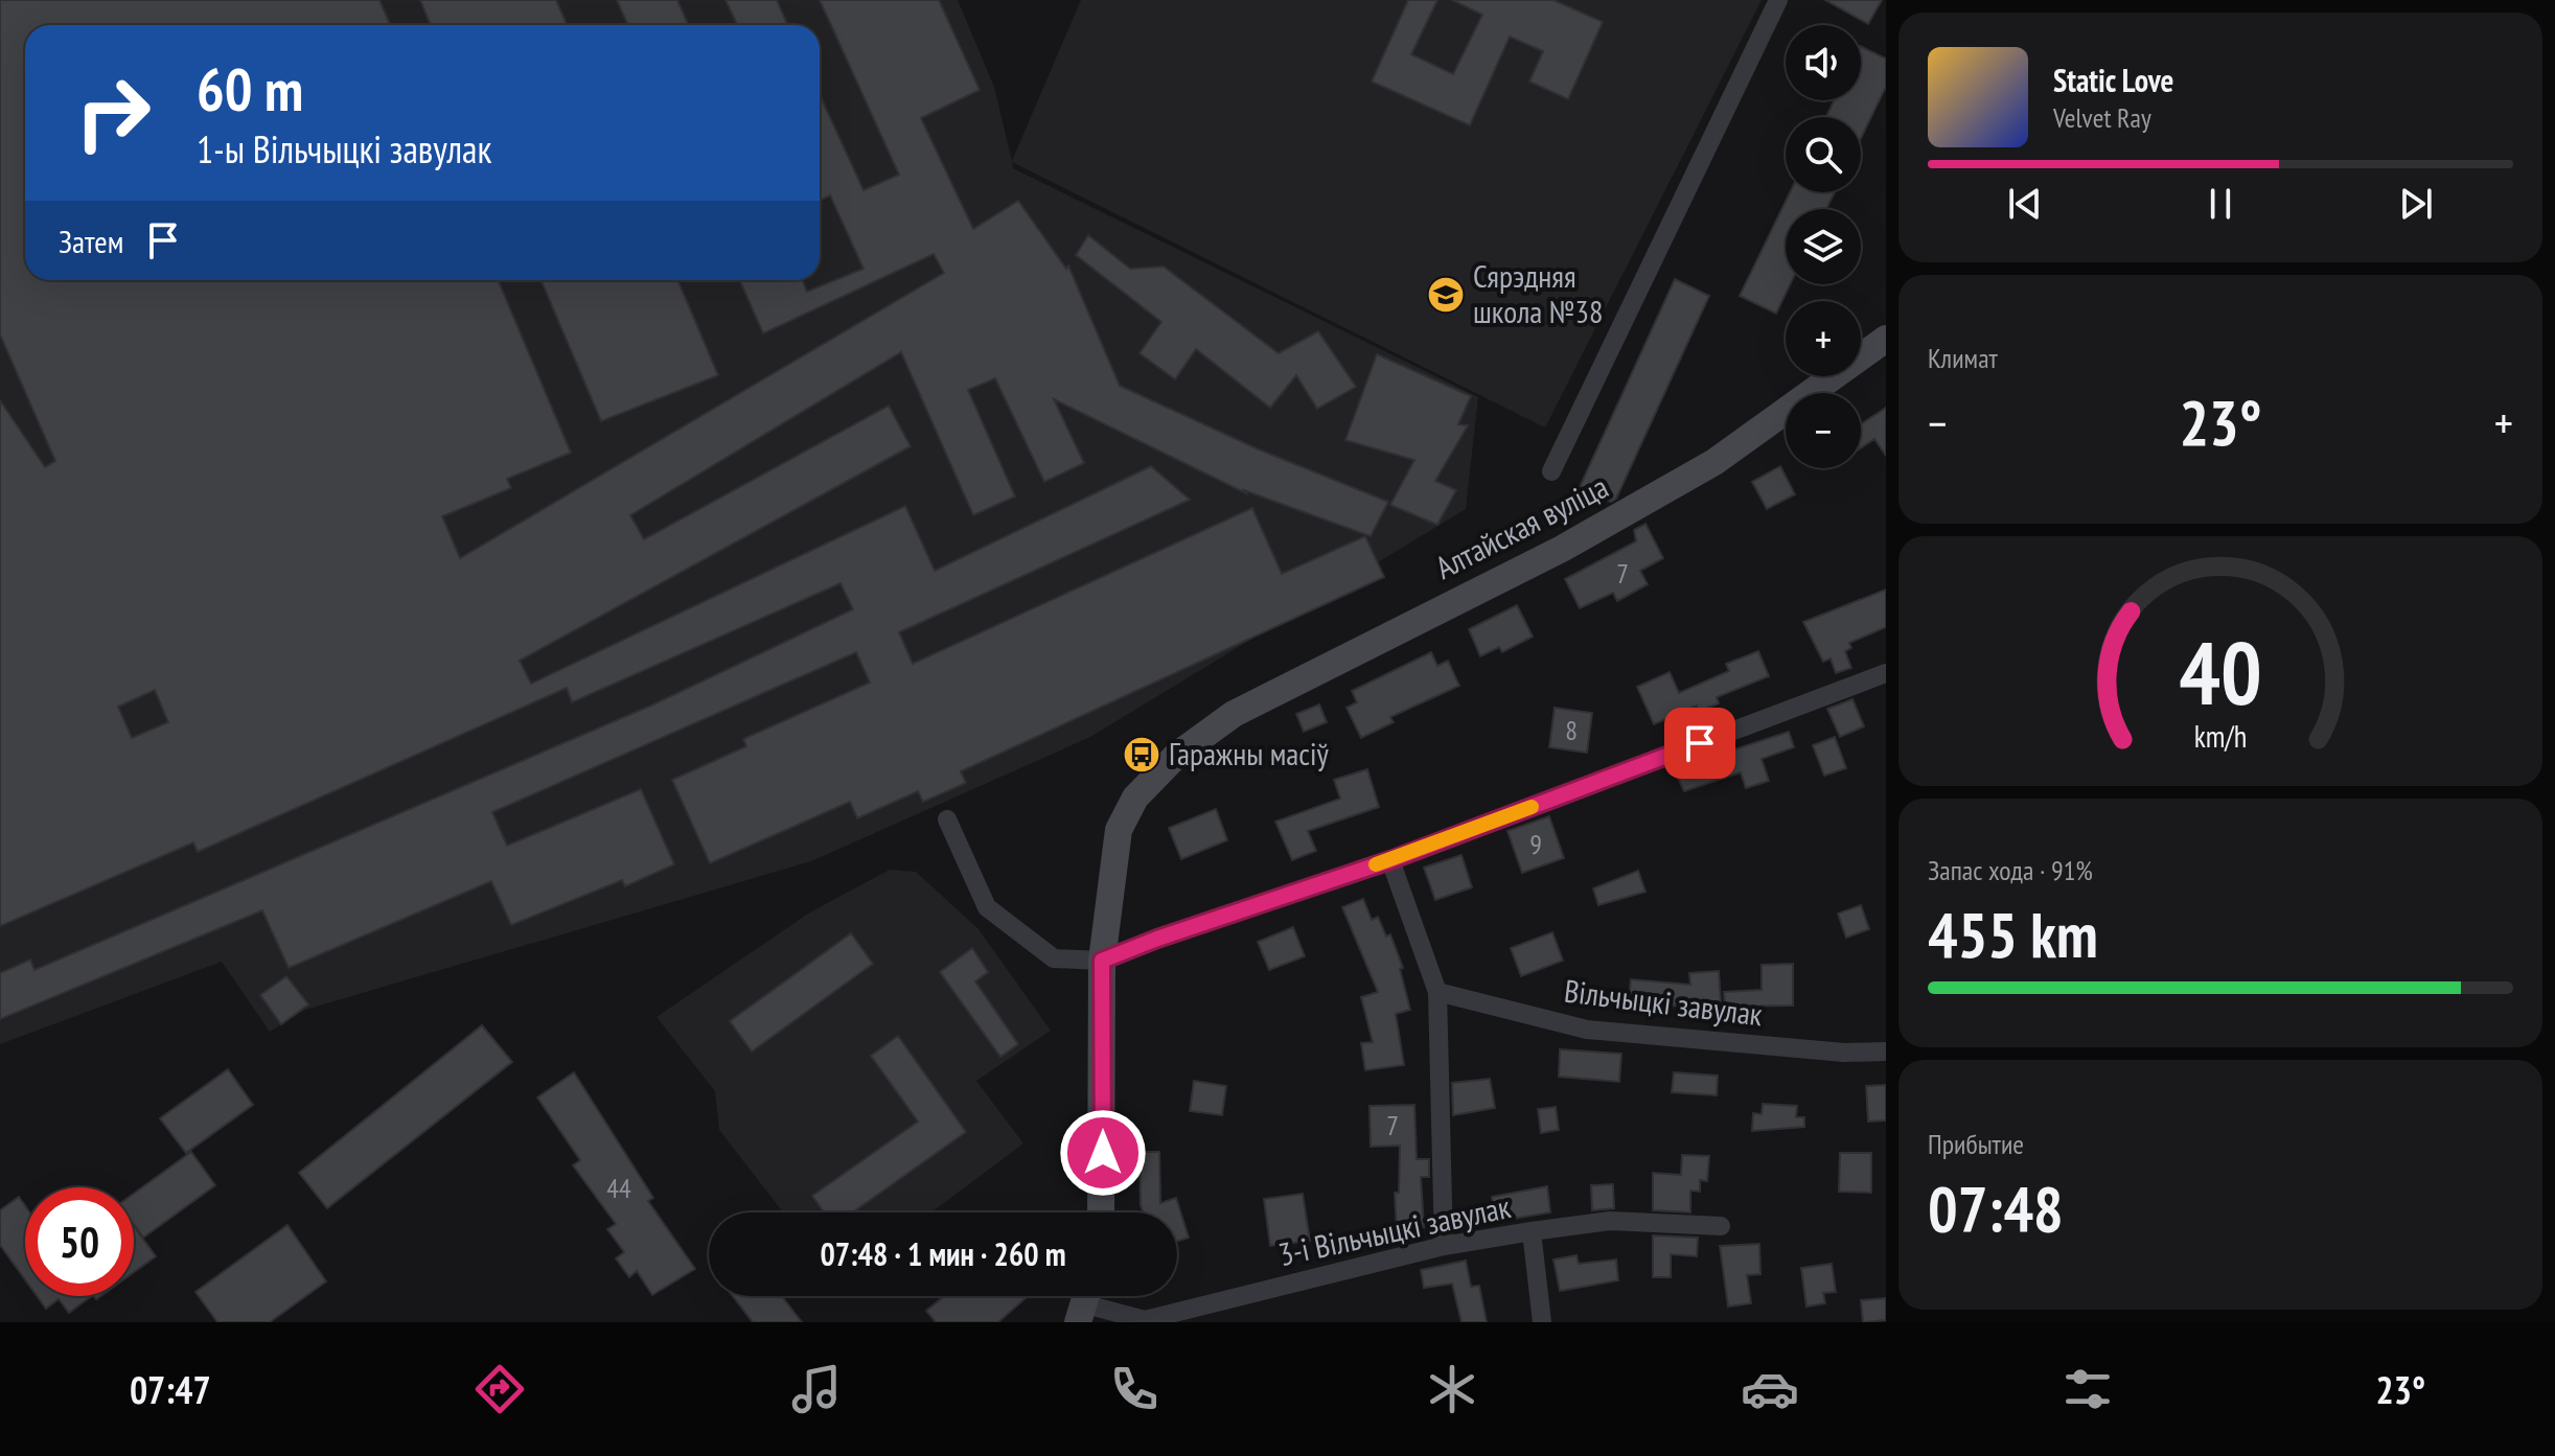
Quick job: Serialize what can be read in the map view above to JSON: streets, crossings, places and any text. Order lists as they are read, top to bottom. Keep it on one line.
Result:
{"streets":{"main road":["Алтайская вуліца"],"street":["Вільчыцкі завулак","3-і Вільчыцкі завулак"]},"places":{"school or university":["Сярэдняя школа №38"],"bus stop":["Гаражны масіў"]},"house_numbers":["7","8","9","7","44"],"page":{"map_buttons":["+","−"],"turn":["60 m","1-ы Вільчыцкі завулак"],"song":["Static Love","Velvet Ray"],"then":"Затем","tile":["Климат",["Запас хода · 91%","455 km"],["Прибытие","07:48"]],"heat":["−","23°","+"],"limit":"50","trip":"07:48 · 1 мин · 260 m","tabs":["07:47","23°"],"gauge":["40","km/h"]}}
